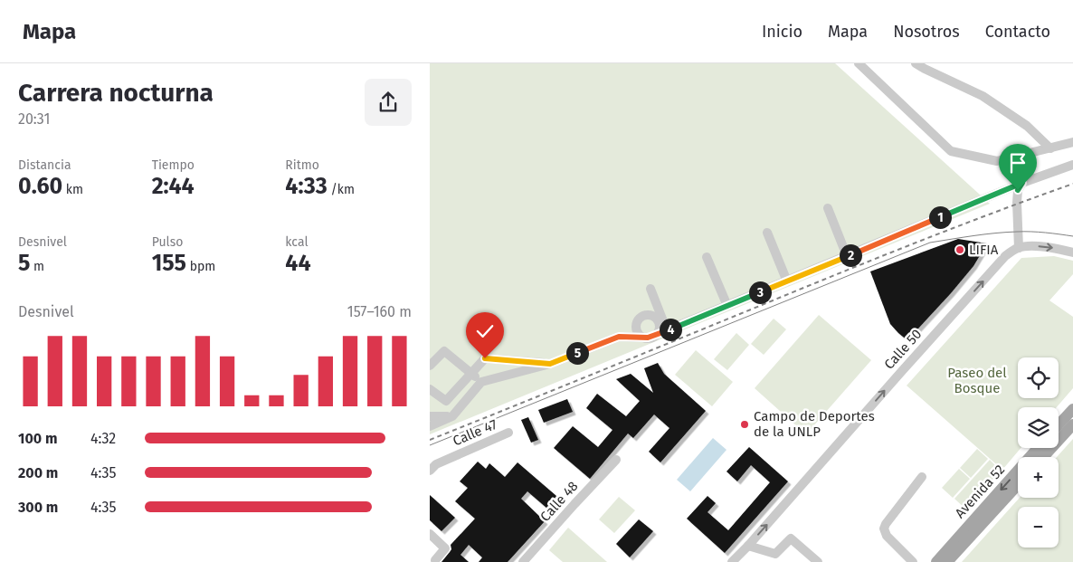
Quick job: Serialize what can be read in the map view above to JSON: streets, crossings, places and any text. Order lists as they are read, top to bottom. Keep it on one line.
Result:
{"streets":{"main road":["Avenida 52"],"street":["Calle 50","Calle 47","Calle 48"]},"one_way":["Calle 50"],"parks":["Paseo del Bosque"],"places":["LIFIA","Campo de Deportes de la UNLP"],"page":{"header":"Mapa","nav":["Inicio","Mapa","Nosotros","Contacto"],"heading":["Carrera nocturna","20:31"],"stats":[["Distancia","0.60 km"],["Tiempo","2:44"],["Ritmo","4:33 /km"],["Desnivel","5 m"],["Pulso","155 bpm"],["kcal","44"]],"pins":["1","2","3","4","5"],"chart":["Desnivel","157–160 m"],"map_buttons":["+","−"],"list":[{"name":"100 m","note":"4:32"},{"name":"200 m","note":"4:35"},{"name":"300 m","note":"4:35"}]}}
